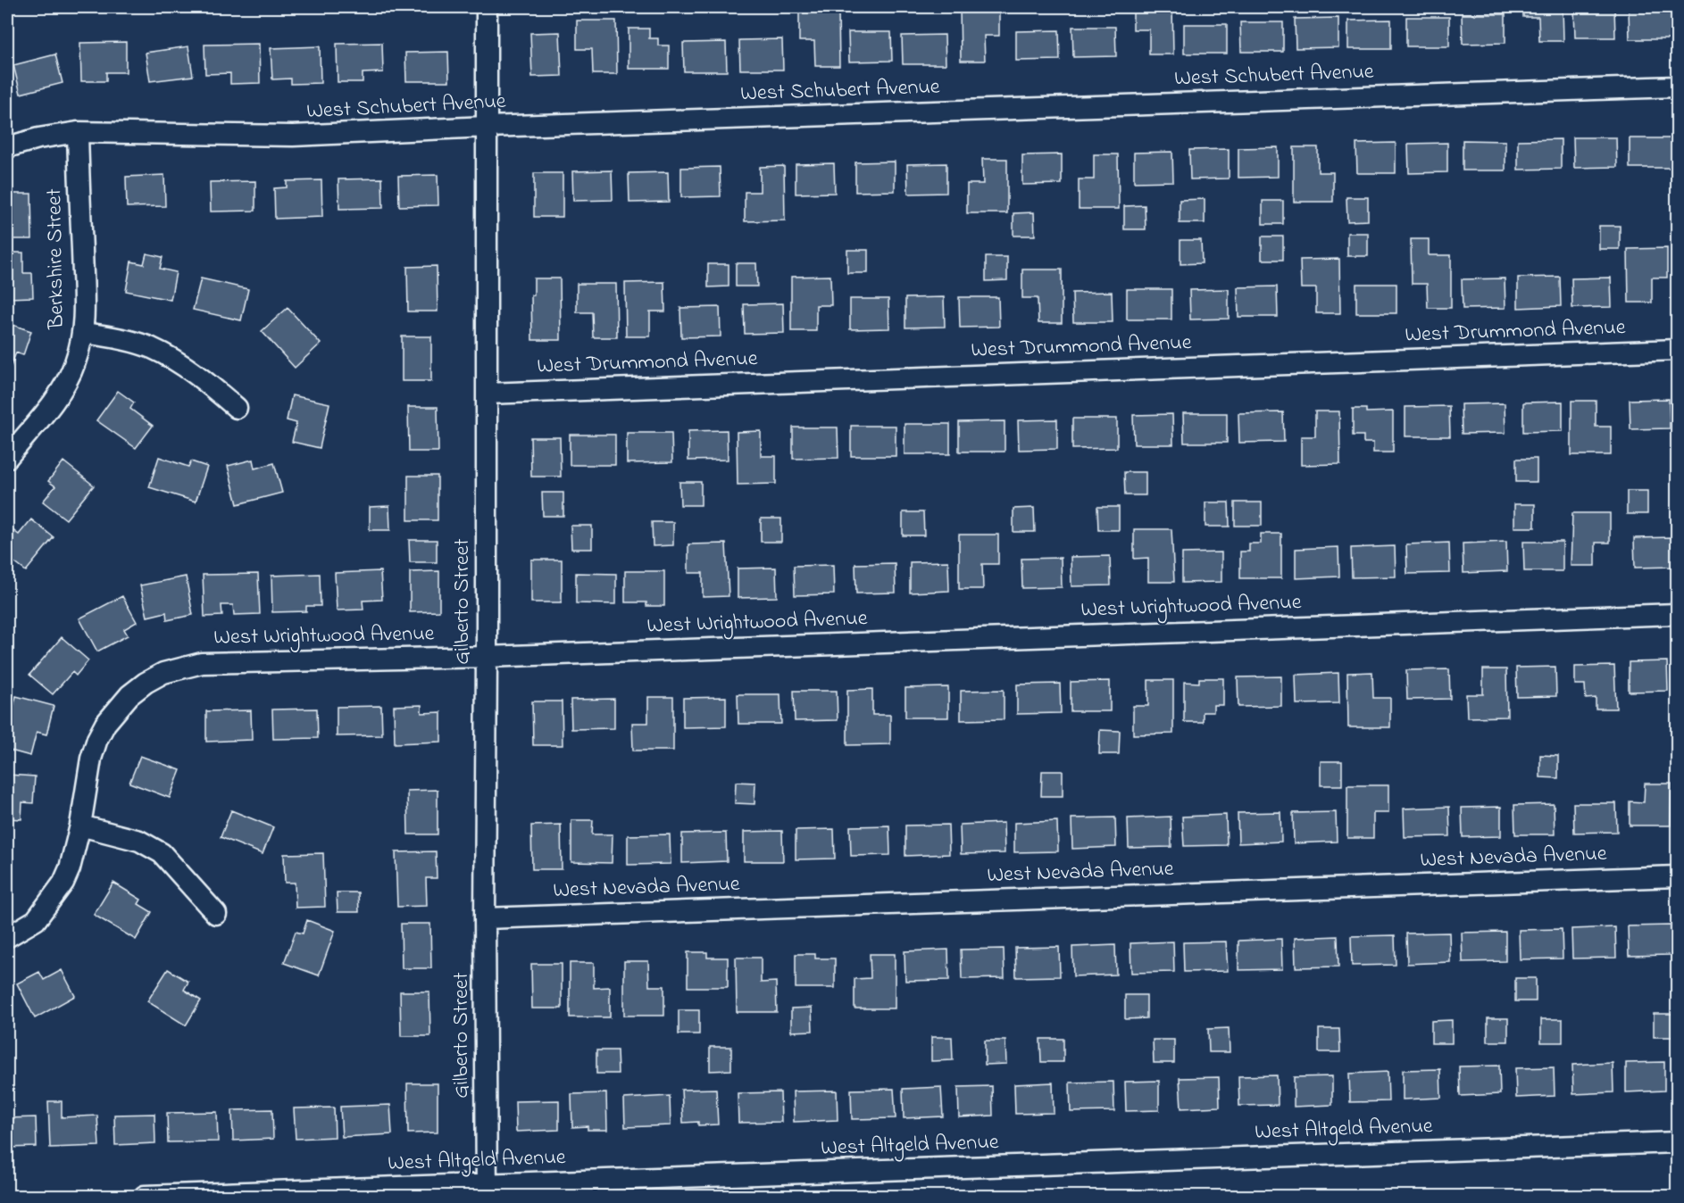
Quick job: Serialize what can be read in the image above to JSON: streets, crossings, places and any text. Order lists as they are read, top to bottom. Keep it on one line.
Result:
{"streets":{"street":["West Schubert Avenue","Berkshire Street","West Drummond Avenue","Gilberto Street","West Wrightwood Avenue","West Nevada Avenue","West Altgeld Avenue"]},"crossings":[["West Schubert Avenue","Berkshire Street"],["West Schubert Avenue","Gilberto Street"],["West Drummond Avenue","Gilberto Street"],["Gilberto Street","West Wrightwood Avenue"],["Gilberto Street","West Nevada Avenue"],["Gilberto Street","West Altgeld Avenue"]]}
